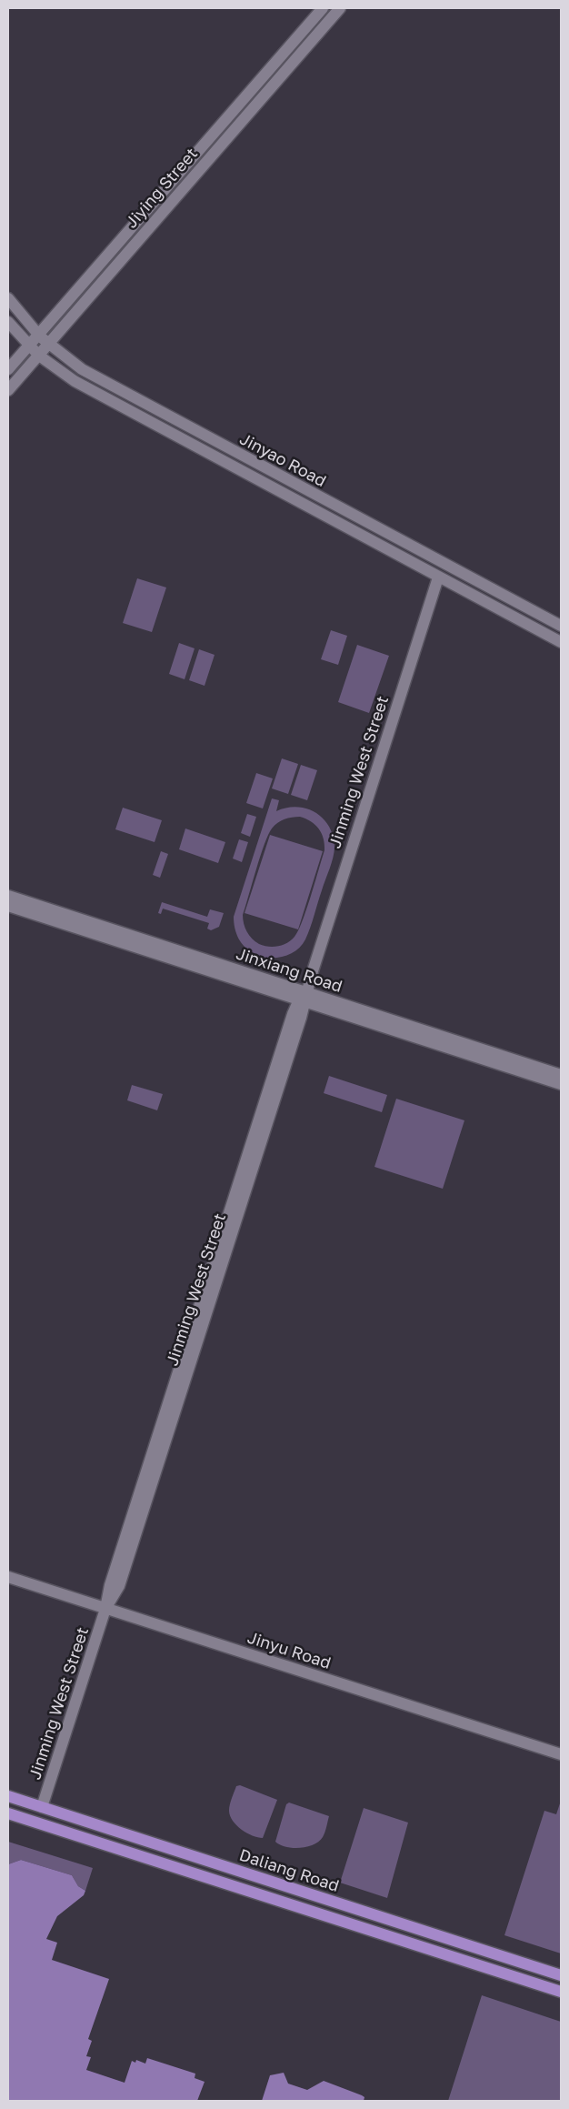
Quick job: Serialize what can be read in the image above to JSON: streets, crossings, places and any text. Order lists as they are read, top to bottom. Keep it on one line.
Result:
{"streets":{"main road":["Daliang Road"],"street":["Jiying Street","Jinyao Road","Jinming West Street","Jinxiang Road","Jinyu Road"]},"crossings":[["Jiying Street","Jinyao Road"],["Jinyao Road","Jinming West Street"],["Jinming West Street","Jinxiang Road"],["Jinming West Street","Jinyu Road"],["Jinming West Street","Daliang Road"]]}
